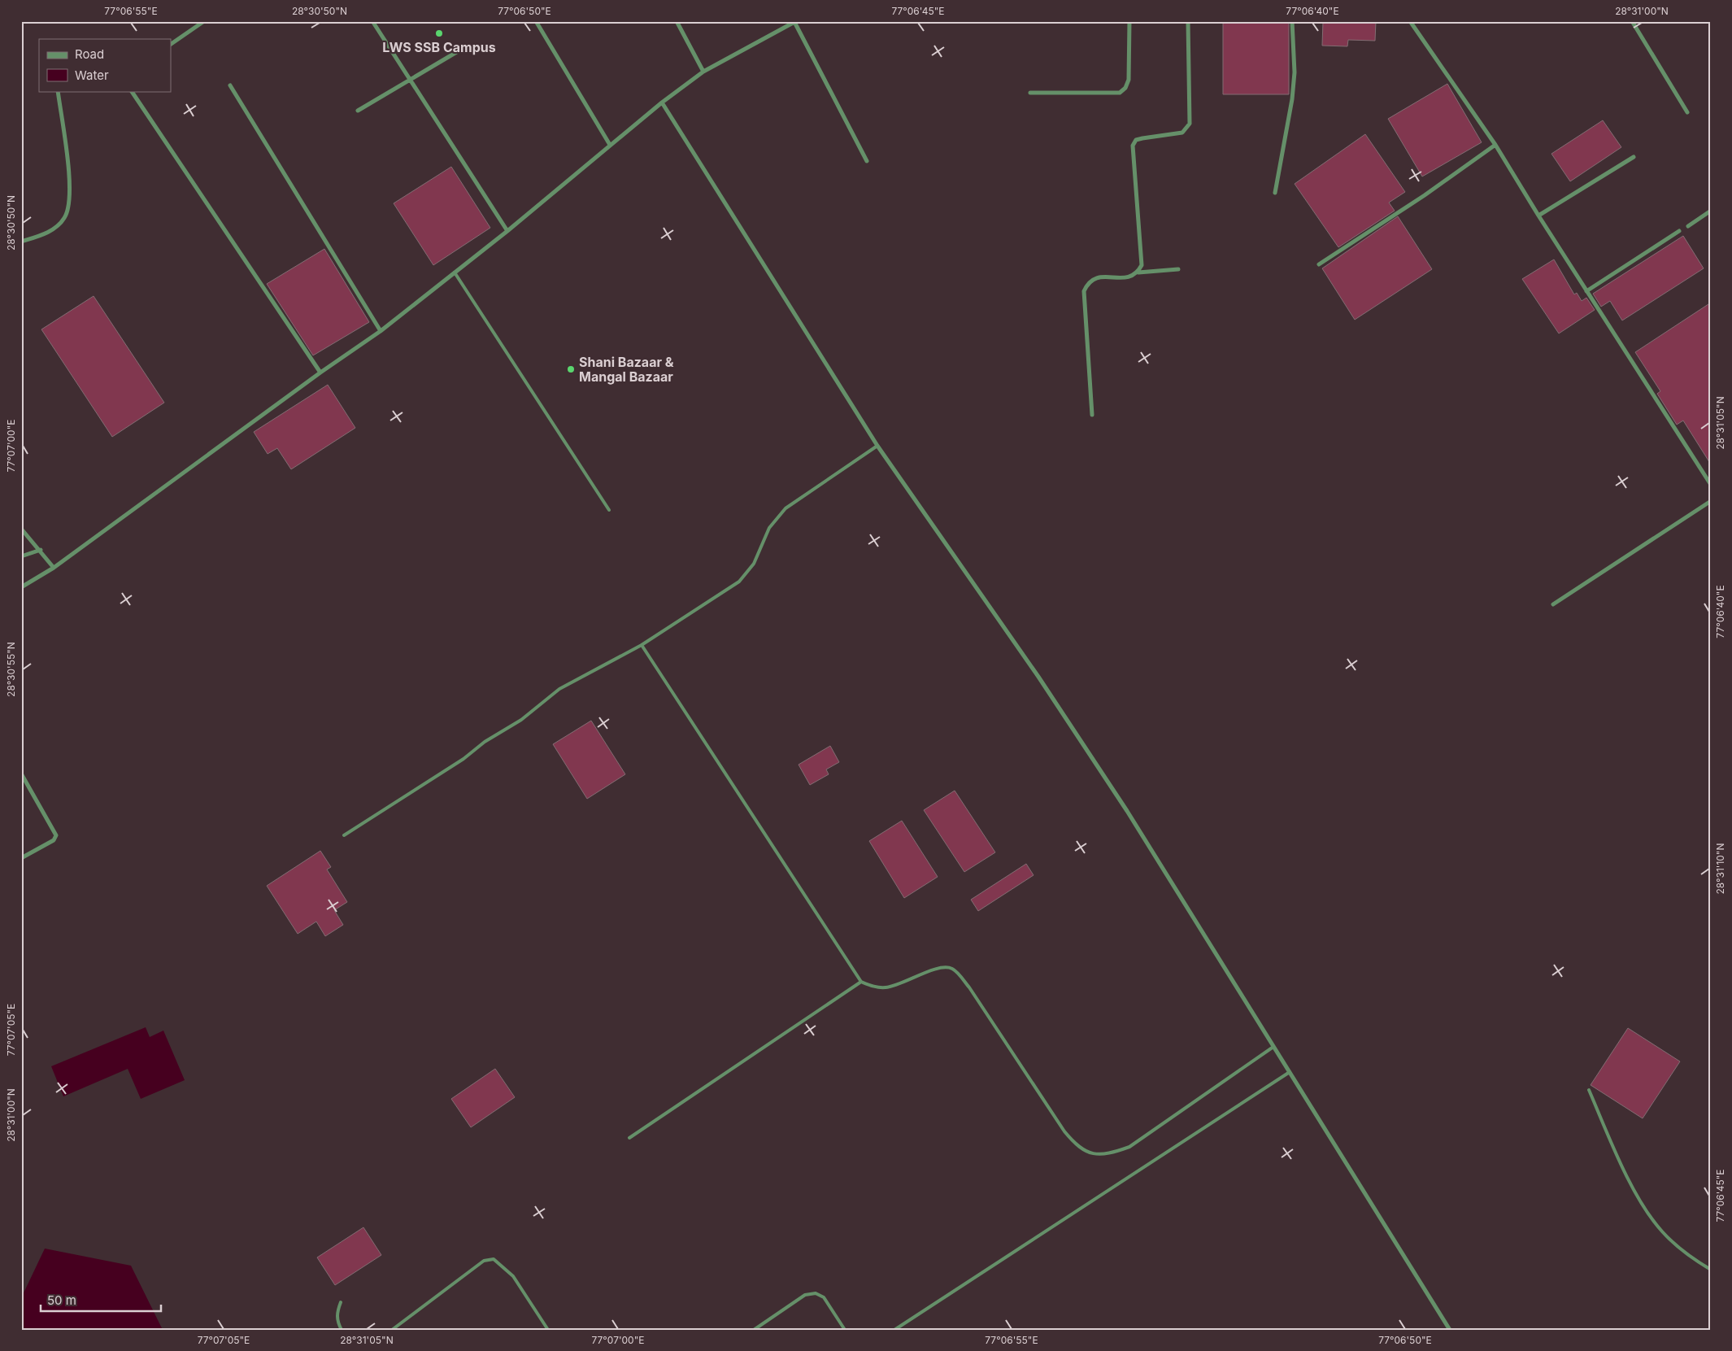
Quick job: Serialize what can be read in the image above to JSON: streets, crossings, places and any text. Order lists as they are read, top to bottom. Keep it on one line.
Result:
{"places":["LWS SSB Campus","Shani Bazaar & Mangal Bazaar"],"legend":["Road","Water"],"scale_bar":"50 m","coordinates":["77°06'55\"E","28°30'50\"N","77°06'50\"E","77°06'45\"E","77°06'40\"E","28°31'00\"N","28°31'05\"N","77°07'00\"E","28°30'55\"N","28°31'10\"N","77°07'05\"E"]}
